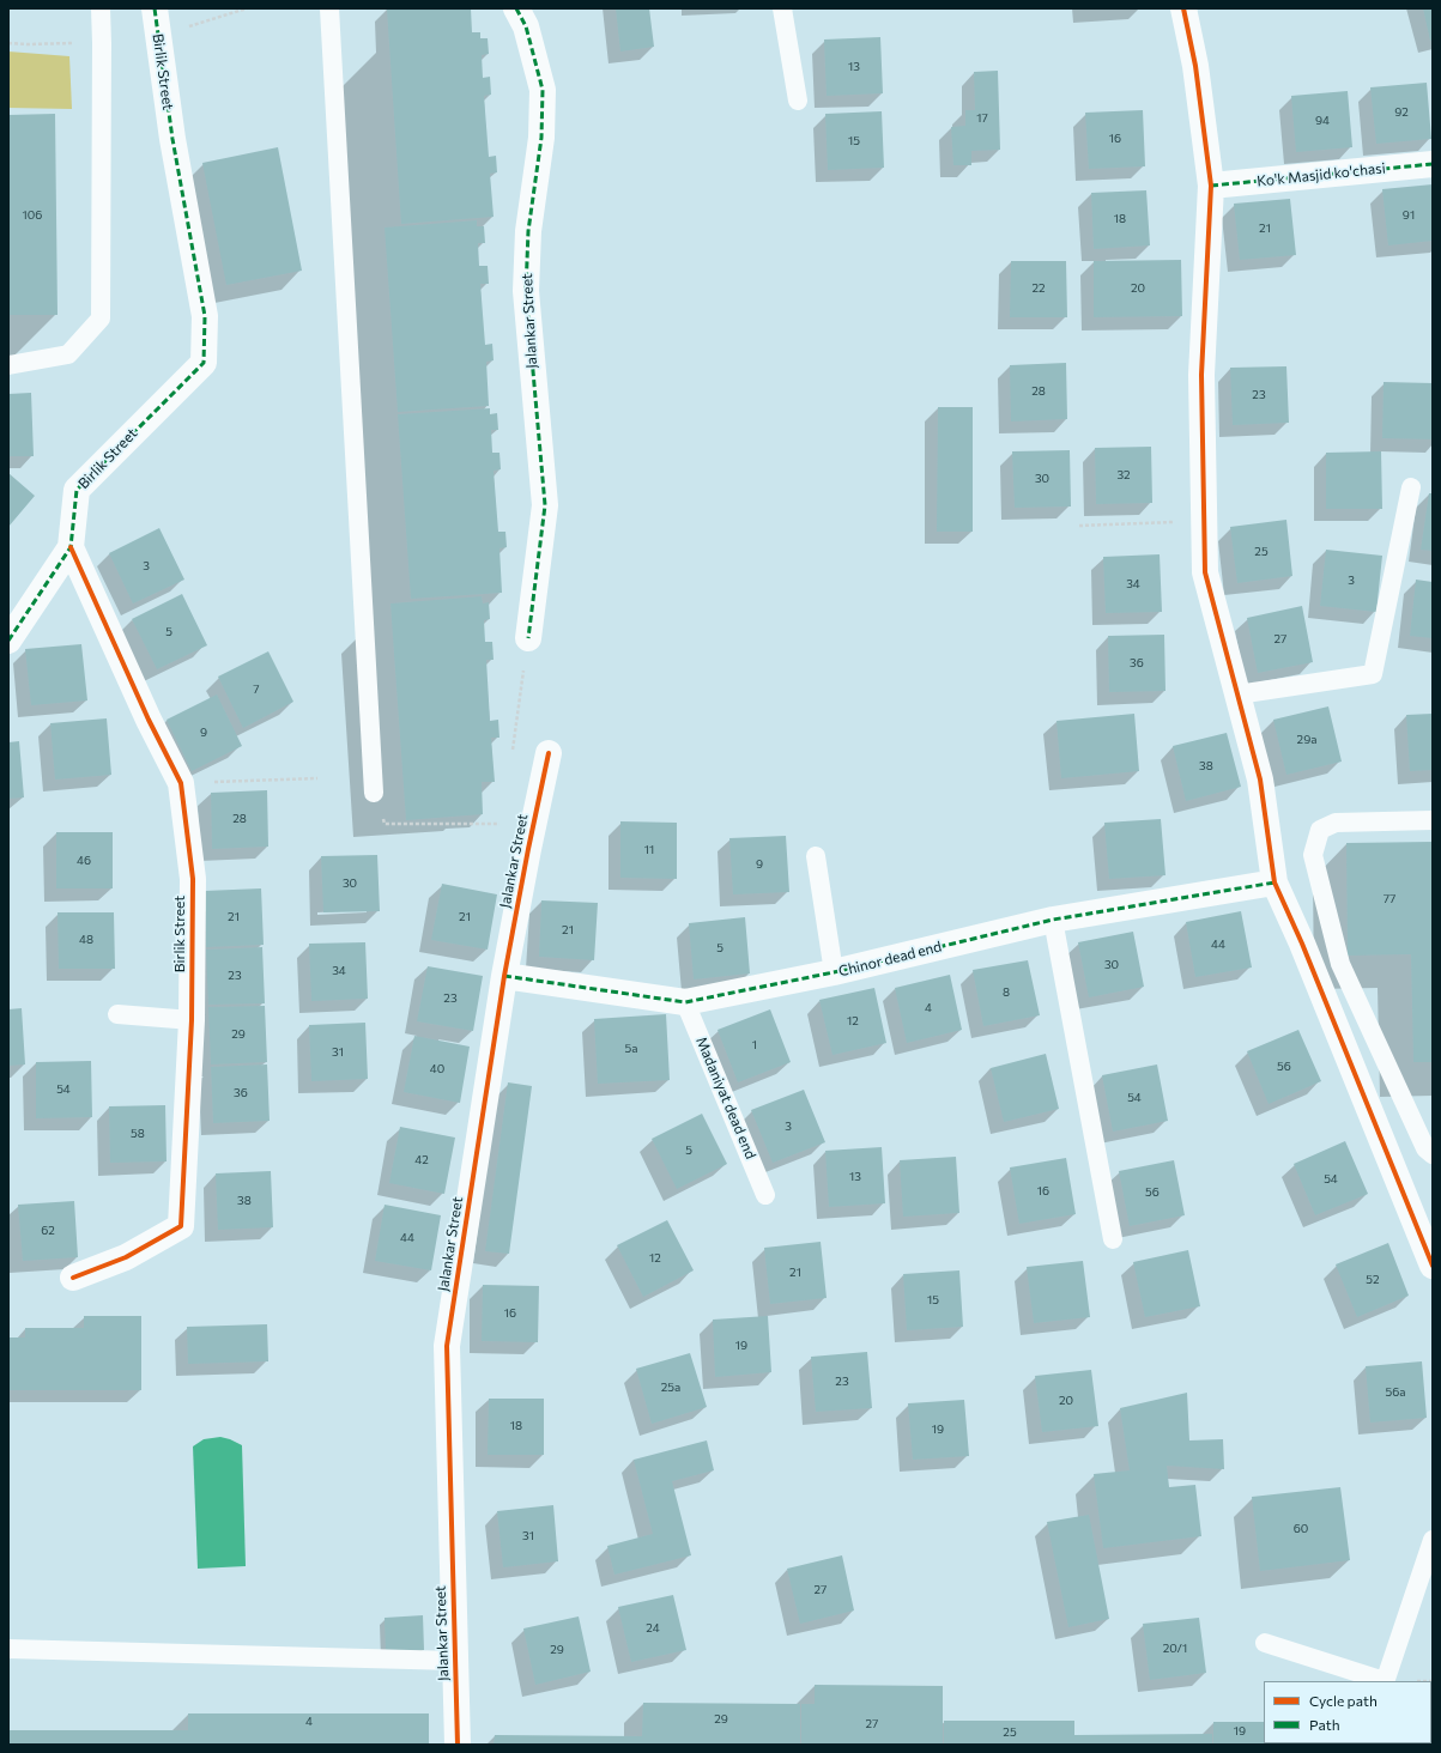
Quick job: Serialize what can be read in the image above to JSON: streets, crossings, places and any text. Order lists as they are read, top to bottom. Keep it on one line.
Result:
{"streets":{"street":["Birlik Street","Ko'k Masjid ko'chasi","Jalankar Street","Chinor dead end"],"lane":["Madaniyat dead end"]},"crossings":[["Jalankar Street","Chinor dead end"],["Chinor dead end","Madaniyat dead end"]],"house_numbers":["13","92","17","94","16","15","106","91","18","21","22","20","28","23","32","30","25","3","3","34","5","27","36","7","9","29а","38","28","11","46","9","30","77","21","21","21","48","44","5","30","34","23","8","23","4","12","29","1","5а","31","56","40","54","36","54","3","58","5","42","13","54","16","56","38","62","44","12","21","52","15","16","19","23","25а","56а","20","18","19","60","31","27","24","20/1","29","29","4","27","19","25"],"legend":["Cycle path","Path"]}
